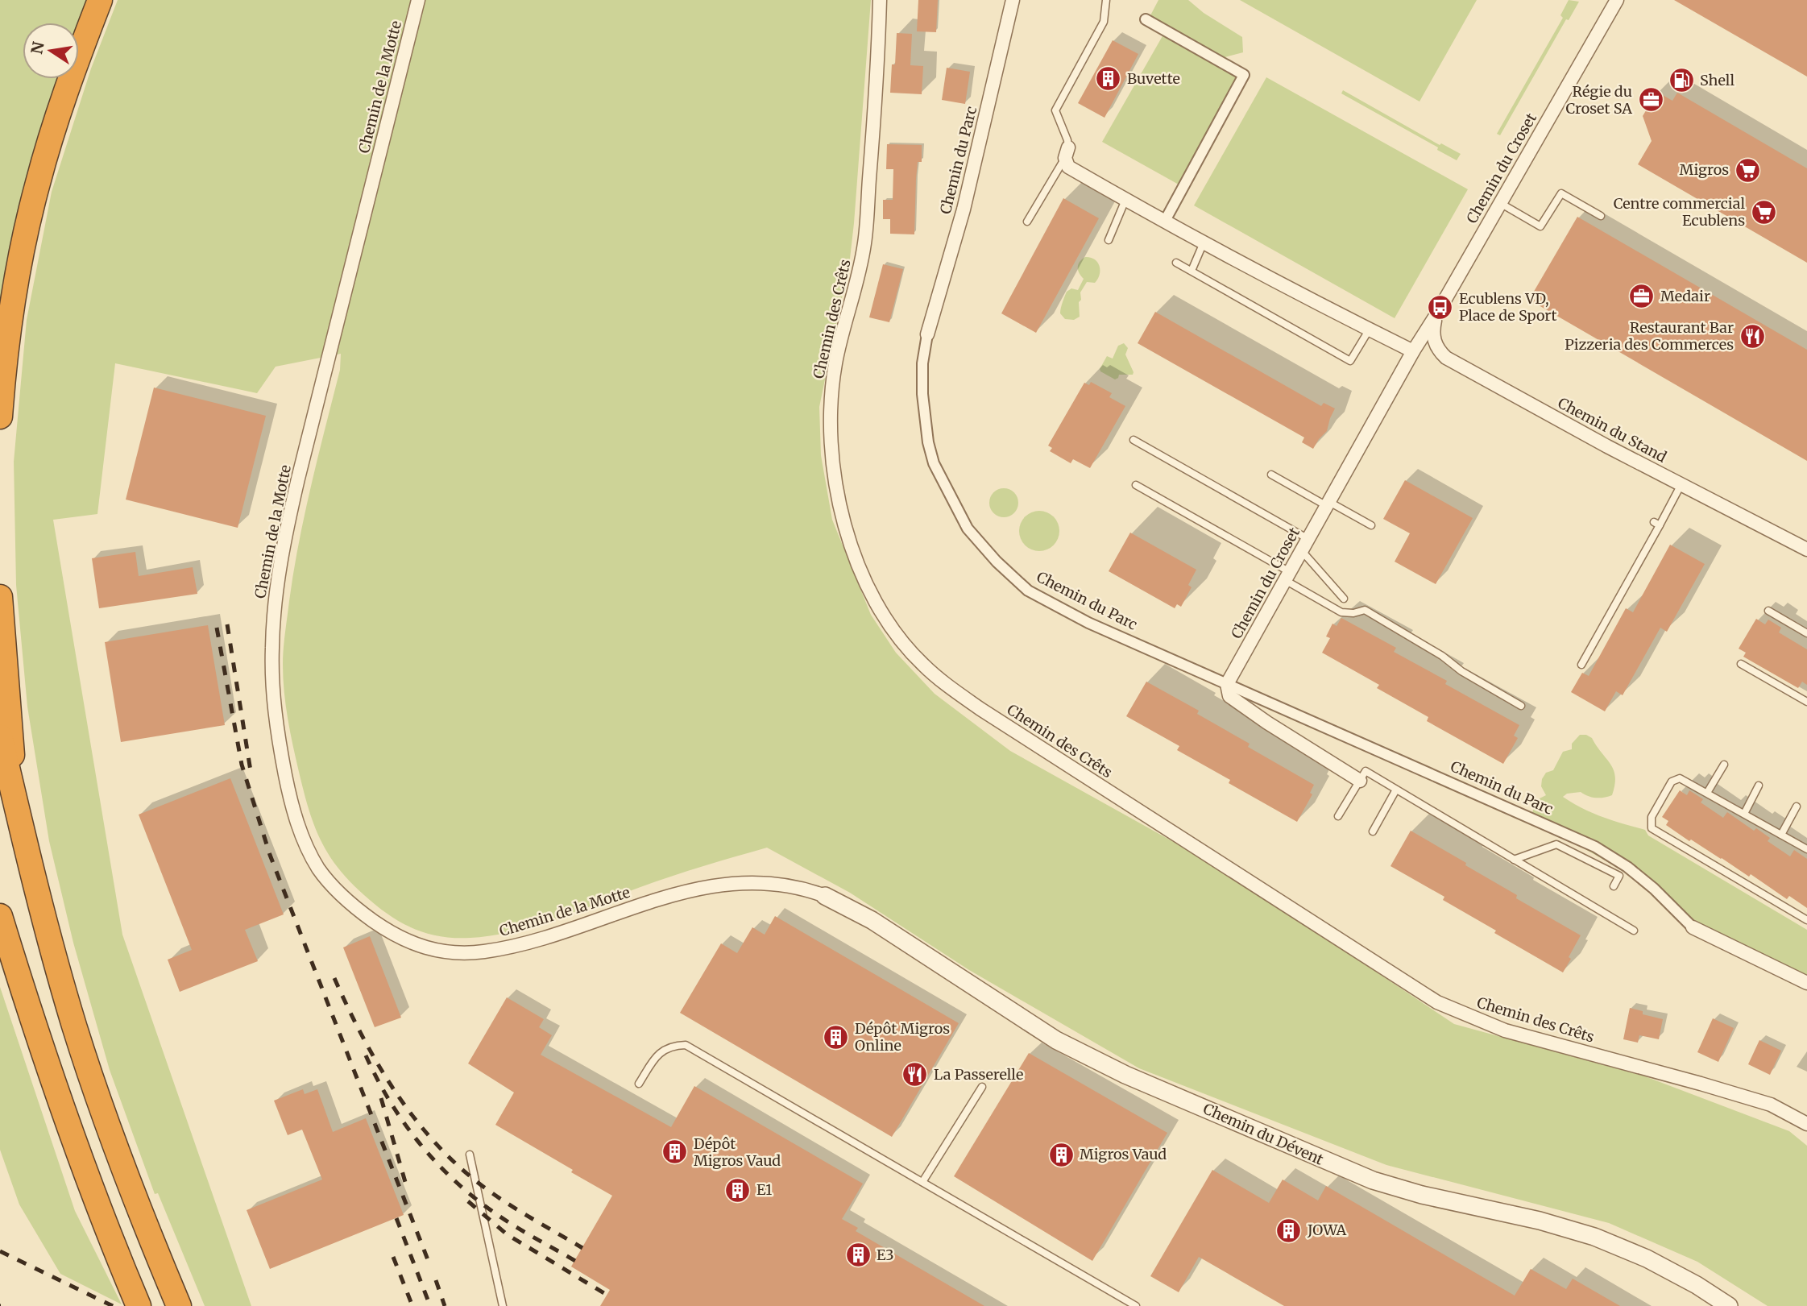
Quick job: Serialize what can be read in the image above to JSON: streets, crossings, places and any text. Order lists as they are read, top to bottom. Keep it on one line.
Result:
{"streets":{"street":["Chemin de la Motte","Chemin du Parc","Chemin du Croset","Chemin des Crêts","Chemin du Stand","Chemin du Dévent"]},"crossings":[["Chemin de la Motte","Chemin du Dévent"],["Chemin du Parc","Chemin du Croset"],["Chemin du Croset","Chemin du Stand"]],"places":{"building":["Buvette","Dépôt Migros Online","Dépôt Migros Vaud","Migros Vaud","E1","JOWA","E3"],"fuel station":["Shell"],"office":["Régie du Croset SA","Medair"],"supermarket":["Migros","Centre commercial Ecublens"],"bus stop":["Ecublens VD, Place de Sport"],"restaurant":["Restaurant Bar Pizzeria des Commerces","La Passerelle"]},"north":"left"}
